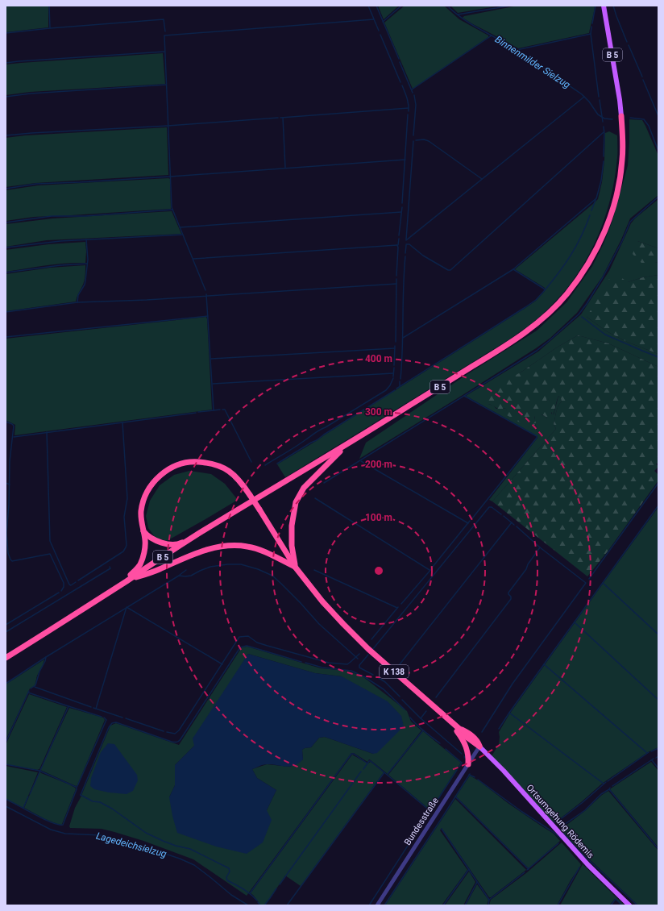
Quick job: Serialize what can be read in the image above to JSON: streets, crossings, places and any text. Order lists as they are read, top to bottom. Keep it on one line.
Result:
{"streets":{"highway":["B 5","K 138"],"main road":["Ortsumgehung Rödemis"],"street":["Bundesstraße"]},"crossings":[["K 138","Bundesstraße"],["K 138","Ortsumgehung Rödemis"],["Bundesstraße","Ortsumgehung Rödemis"]],"water":["Binnenmilder Sielzug","Lagedeichsielzug"],"rings":["400 m","300 m","200 m","100 m"]}
